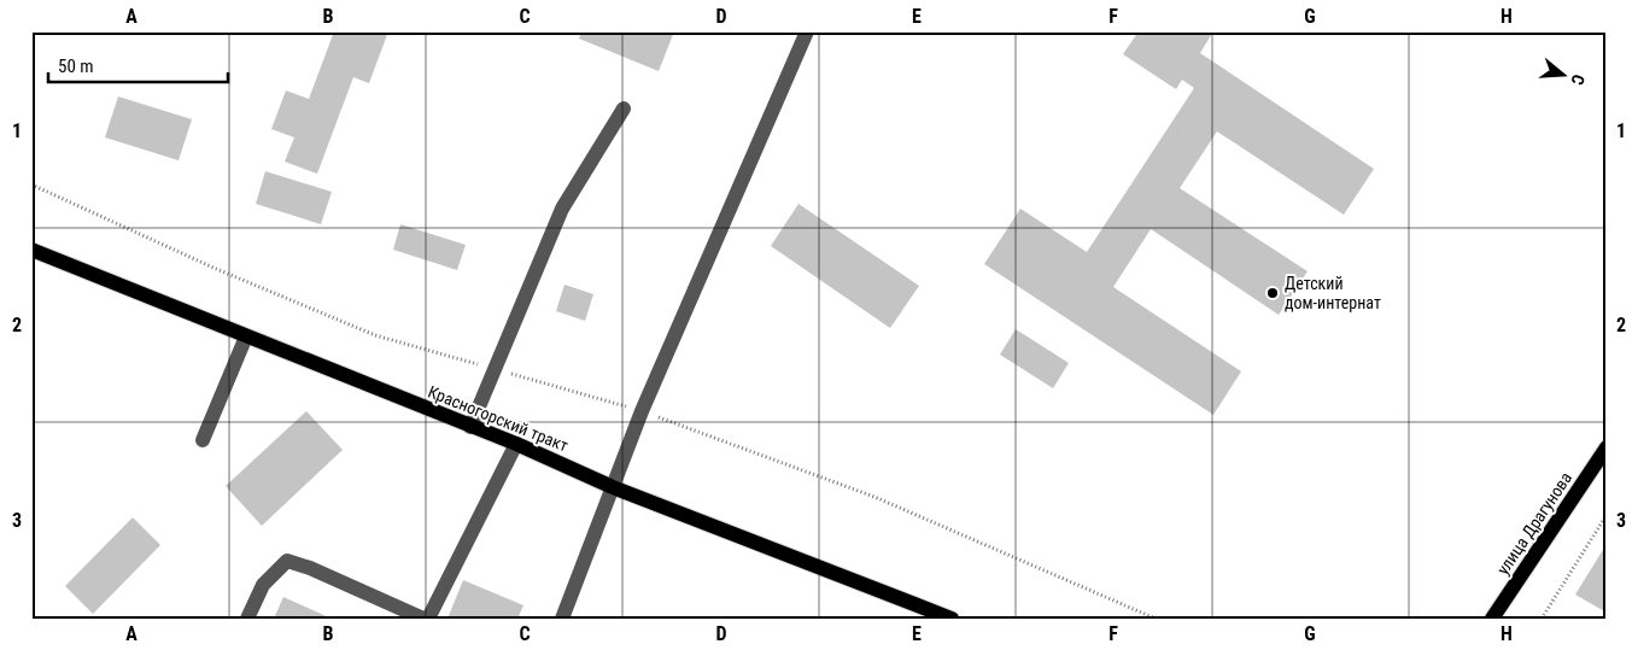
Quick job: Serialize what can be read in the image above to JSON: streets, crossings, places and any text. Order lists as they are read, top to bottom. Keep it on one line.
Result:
{"streets":{"main road":["Красногорский тракт","улица Драгунова"]},"places":["Детский дом-интернат"],"scale_bar":"50 m","north":"right","grid":{"columns":["A","B","C","D","E","F","G","H"],"rows":["1","2","3"]}}
